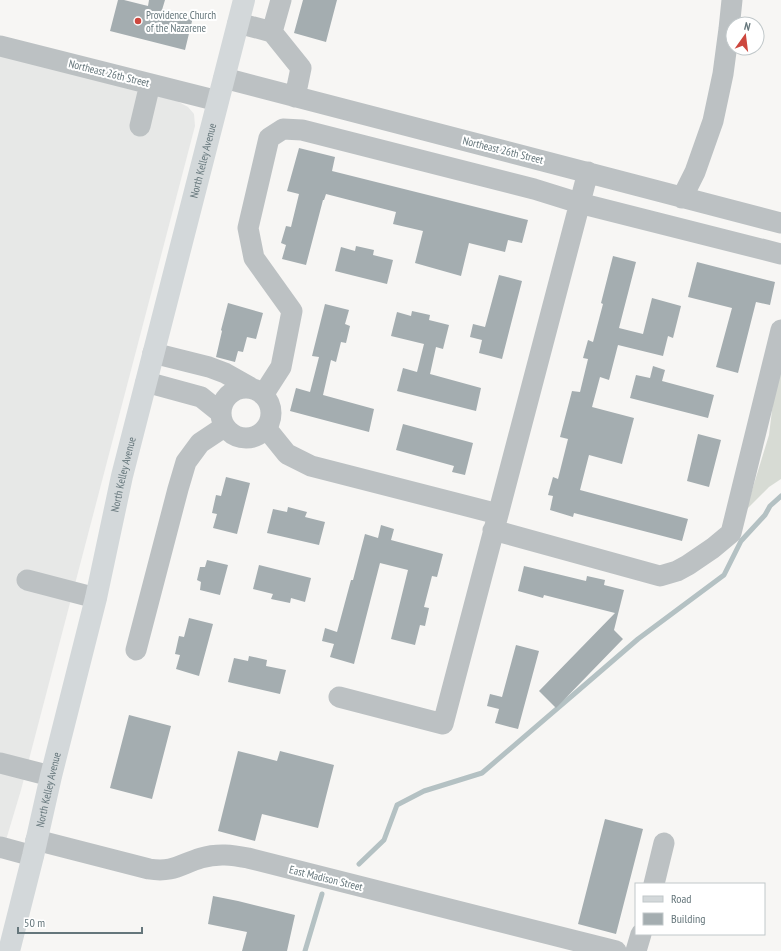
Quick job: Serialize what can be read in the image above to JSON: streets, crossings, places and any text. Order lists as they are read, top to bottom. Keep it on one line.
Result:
{"streets":{"main road":["North Kelley Avenue"],"street":["Northeast 26th Street","East Madison Street"]},"crossings":[["Northeast 26th Street","North Kelley Avenue"],["North Kelley Avenue","East Madison Street"]],"places":["Providence Church of the Nazarene"],"legend":["Road","Building"],"scale_bar":"50 m","north":"top"}
